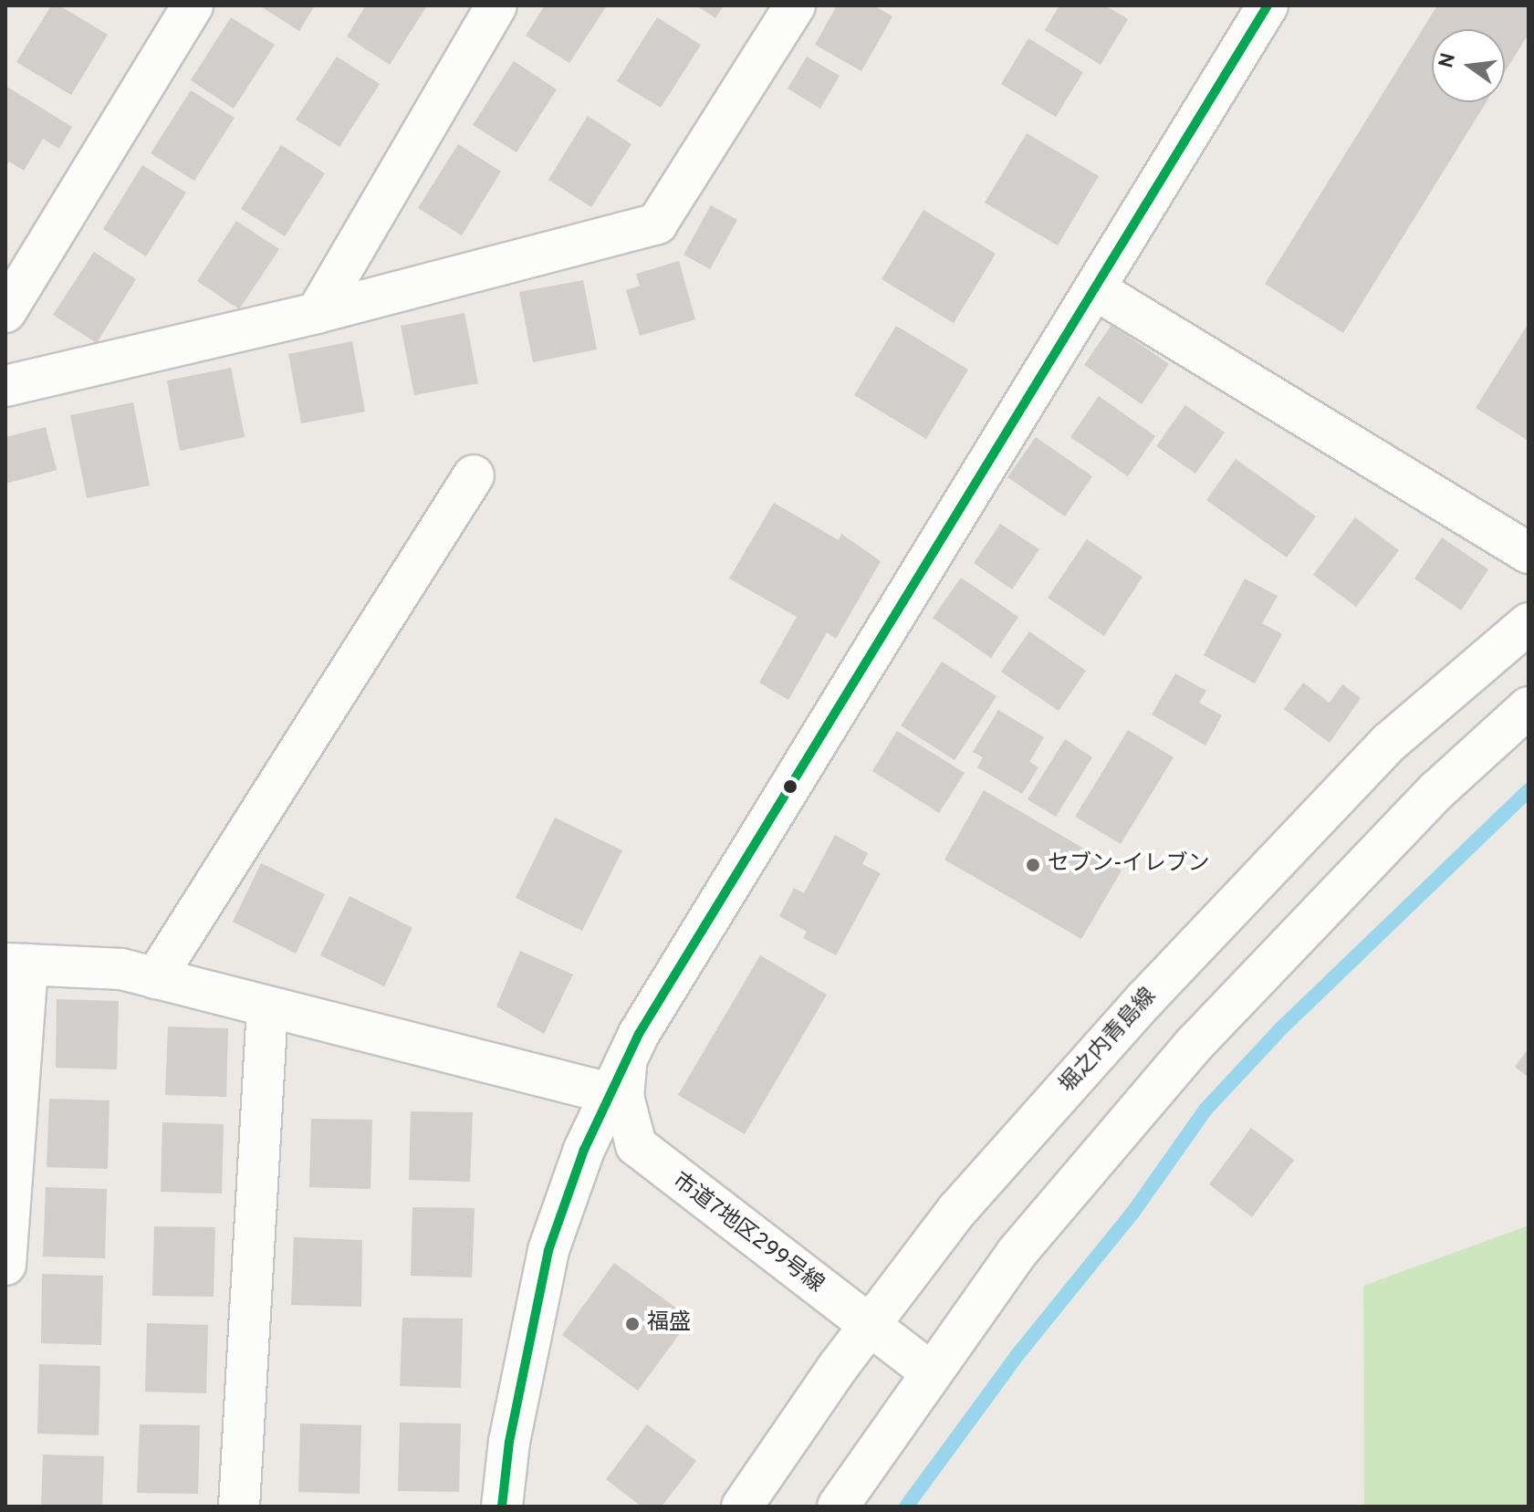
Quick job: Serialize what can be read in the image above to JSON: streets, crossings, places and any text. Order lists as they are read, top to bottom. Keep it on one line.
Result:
{"streets":{"street":["堀之内青島線","市道7地区299号線"]},"crossings":[["堀之内青島線","市道7地区299号線"]],"places":["セブン-イレブン","福盛"],"north":"left"}
